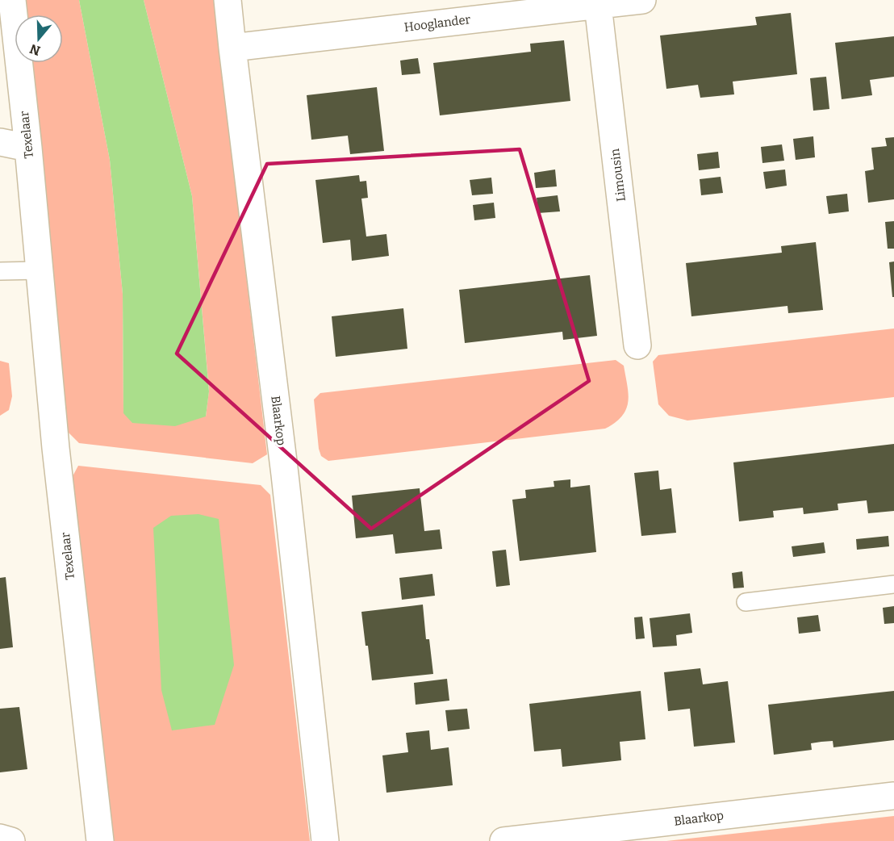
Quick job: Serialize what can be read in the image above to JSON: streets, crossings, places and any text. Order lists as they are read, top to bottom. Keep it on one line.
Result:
{"streets":{"street":["Hooglander","Texelaar","Limousin","Blaarkop"]},"crossings":[["Hooglander","Limousin"],["Hooglander","Blaarkop"]],"north":"bottom"}
